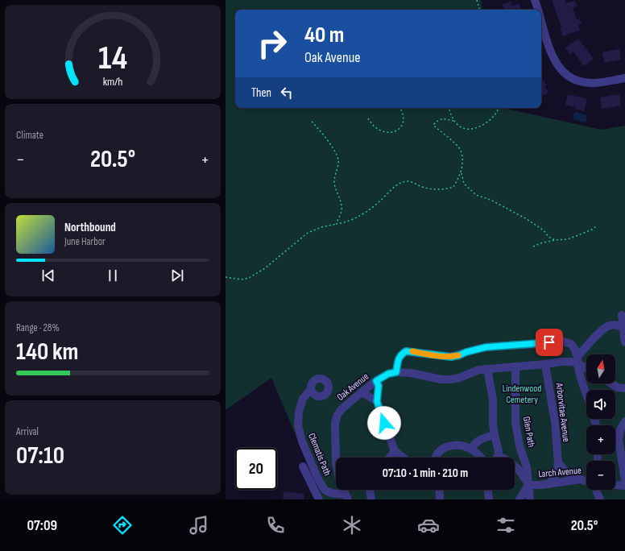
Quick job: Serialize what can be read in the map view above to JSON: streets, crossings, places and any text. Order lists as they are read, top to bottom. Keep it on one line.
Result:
{"streets":{"street":["Oak Avenue","Arborvitae Avenue","Glen Path","Clematis Path","Larch Avenue"]},"crossings":[["Oak Avenue","Arborvitae Avenue"],["Oak Avenue","Glen Path"],["Oak Avenue","Clematis Path"],["Arborvitae Avenue","Larch Avenue"],["Glen Path","Larch Avenue"]],"parks":["Lindenwood Cemetery"],"north":"top","page":{"turn":["40 m","Oak Avenue"],"then":"Then","tile":["Climate",["Range · 28%","140 km"],["Arrival","07:10"]],"heat":["−","20.5°","+"],"song":["Northbound","June Harbor"],"map_buttons":["+","−"],"limit":"20","trip":"07:10 · 1 min · 210 m","tabs":["07:09","20.5°"],"gauge":["14","km/h"]}}
